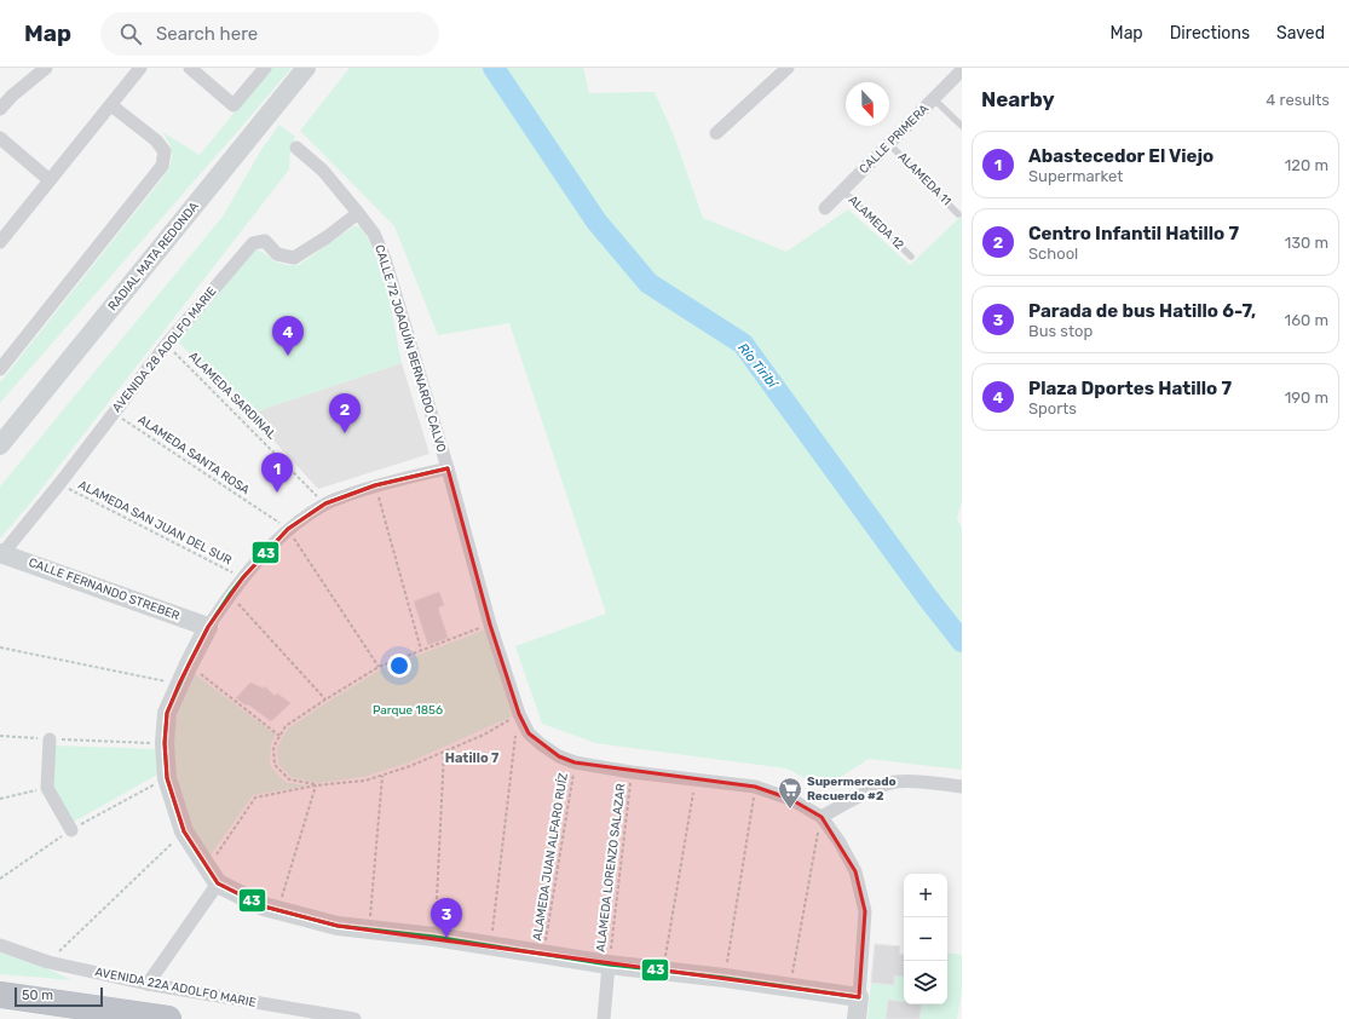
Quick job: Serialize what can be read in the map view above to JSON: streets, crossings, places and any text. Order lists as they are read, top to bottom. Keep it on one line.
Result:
{"streets":{"street":["CALLE PRIMERA","RADIAL MATA REDONDA","CALLE 72 JOAQUÍN BERNARDO CALVO","AVENIDA 28 ADOLFO MARIE","CALLE FERNANDO STREBER","AVENIDA 22A ADOLFO MARIE"],"lane":["ALAMEDA 11","ALAMEDA 12"],"path":["ALAMEDA SARDINAL","ALAMEDA SANTA ROSA","ALAMEDA SAN JUAN DEL SUR","ALAMEDA JUAN ALFARO RUÍZ","ALAMEDA LORENZO SALAZAR"]},"crossings":[["CALLE PRIMERA","ALAMEDA 11"],["CALLE PRIMERA","ALAMEDA 12"],["CALLE 72 JOAQUÍN BERNARDO CALVO","AVENIDA 28 ADOLFO MARIE"],["CALLE 72 JOAQUÍN BERNARDO CALVO","ALAMEDA JUAN ALFARO RUÍZ"],["CALLE 72 JOAQUÍN BERNARDO CALVO","ALAMEDA LORENZO SALAZAR"],["AVENIDA 28 ADOLFO MARIE","ALAMEDA SARDINAL"],["AVENIDA 28 ADOLFO MARIE","ALAMEDA SANTA ROSA"],["AVENIDA 28 ADOLFO MARIE","ALAMEDA SAN JUAN DEL SUR"],["AVENIDA 28 ADOLFO MARIE","CALLE FERNANDO STREBER"]],"districts":["Hatillo 7"],"water":["Río Tiribí"],"parks":["Parque 1856"],"places":{"supermarket":["Supermercado Recuerdo #2"]},"lines":["transit line 43"],"scale_bar":"50 m","north":"bottom","page":{"header":"Map","search":"Search here","nav":["Map","Directions","Saved"],"heading":["Nearby","4 results"],"list":[{"mark":"1","name":"Abastecedor El Viejo","note":"Supermarket","value":"120 m"},{"mark":"2","name":"Centro Infantil Hatillo 7","note":"School","value":"130 m"},{"mark":"3","name":"Parada de bus Hatillo 6-7,","note":"Bus stop","value":"160 m"},{"mark":"4","name":"Plaza Dportes Hatillo 7","note":"Sports","value":"190 m"}],"pins":["4","2","1","3"],"map_buttons":["+","−"],"scale":"50 m"}}
